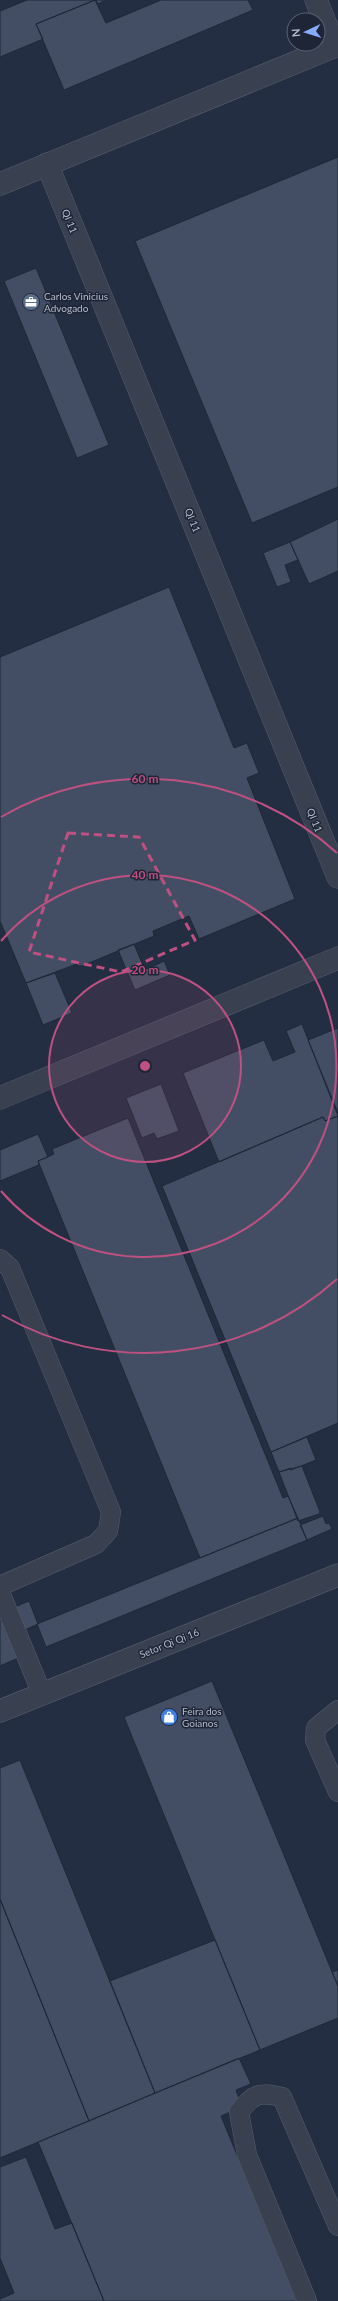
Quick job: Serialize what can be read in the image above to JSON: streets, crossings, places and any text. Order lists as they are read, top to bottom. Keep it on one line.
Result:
{"streets":{"street":["QI 11","Setor Qi Qi 16"]},"places":{"office":["Carlos Vinicius Advogado"],"shop":["Feira dos Goianos"]},"north":"left","rings":["60 m","40 m","20 m"]}
